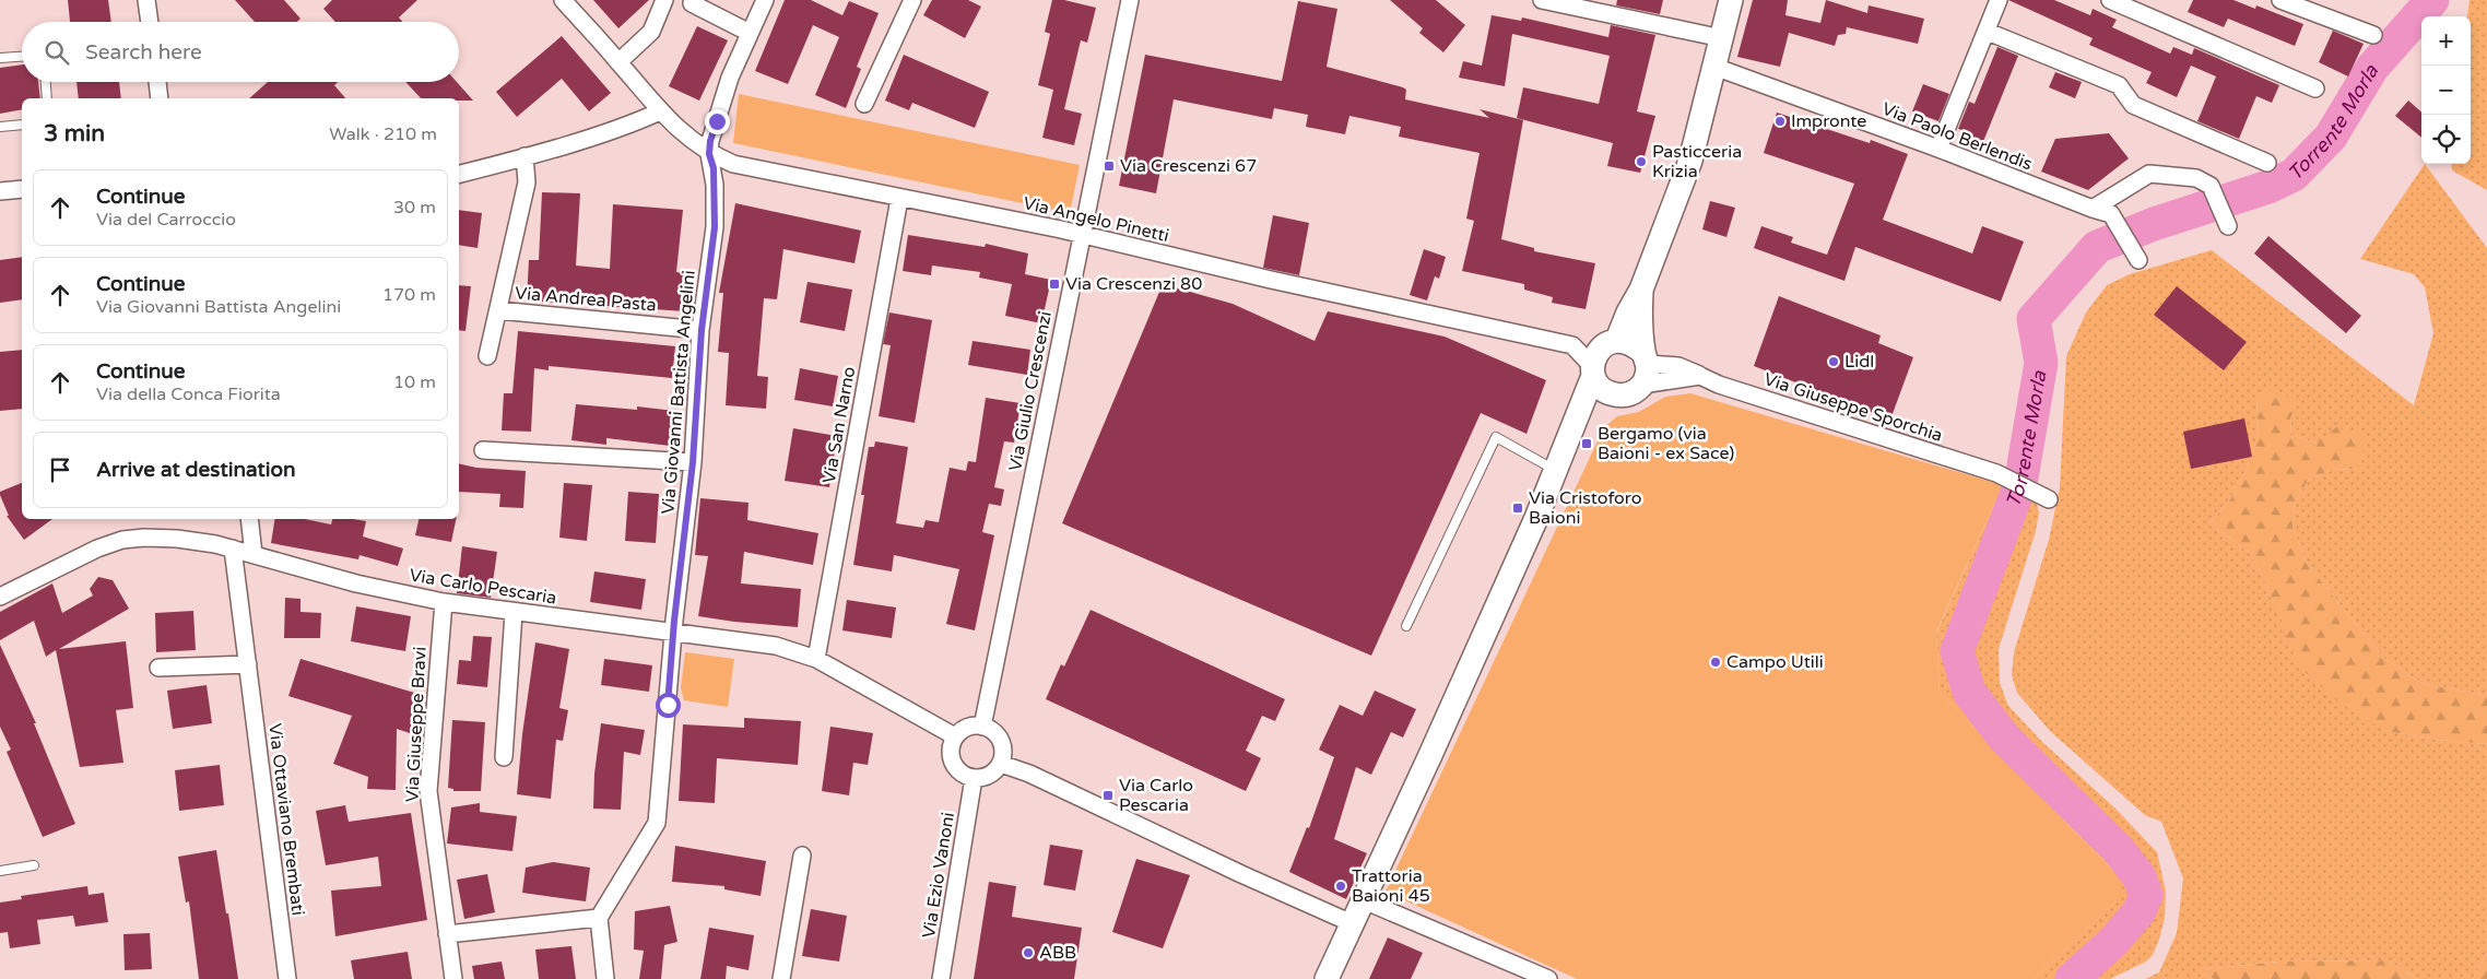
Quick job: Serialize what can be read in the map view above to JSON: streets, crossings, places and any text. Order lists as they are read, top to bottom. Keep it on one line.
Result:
{"streets":{"street":["Via Paolo Berlendis","Via Angelo Pinetti","Via Andrea Pasta","Via Giulio Crescenzi","Via Giovanni Battista Angelini","Via Giuseppe Sporchia","Via San Narno","Via Carlo Pescaria","Via Giuseppe Bravi","Via Ottaviano Brembati","Via Ezio Vanoni"]},"crossings":[["Via Angelo Pinetti","Via Giulio Crescenzi"],["Via Angelo Pinetti","Via Giovanni Battista Angelini"],["Via Angelo Pinetti","Via Giuseppe Sporchia"],["Via Angelo Pinetti","Via San Narno"],["Via Andrea Pasta","Via Giovanni Battista Angelini"],["Via Giulio Crescenzi","Via Carlo Pescaria"],["Via Giulio Crescenzi","Via Ezio Vanoni"],["Via Giovanni Battista Angelini","Via Carlo Pescaria"],["Via San Narno","Via Carlo Pescaria"],["Via Carlo Pescaria","Via Giuseppe Bravi"],["Via Carlo Pescaria","Via Ottaviano Brembati"],["Via Carlo Pescaria","Via Ezio Vanoni"]],"water":["Torrente Morla"],"places":{"other":["Impronte","Pasticceria Krizia","Lidl","Campo Utili","Trattoria Baioni 45","ABB"],"transit":["Via Crescenzi 67","Via Crescenzi 80","Bergamo (via Baioni - ex Sace)","Via Cristoforo Baioni","Via Carlo Pescaria"]},"page":{"map_buttons":["+","−"],"search":"Search here","heading":["3 min","Walk · 210 m"],"list":[["Continue","Via del Carroccio","30 m"],["Continue","Via Giovanni Battista Angelini","170 m"],["Continue","Via della Conca Fiorita","10 m"],"Arrive at destination"]}}
